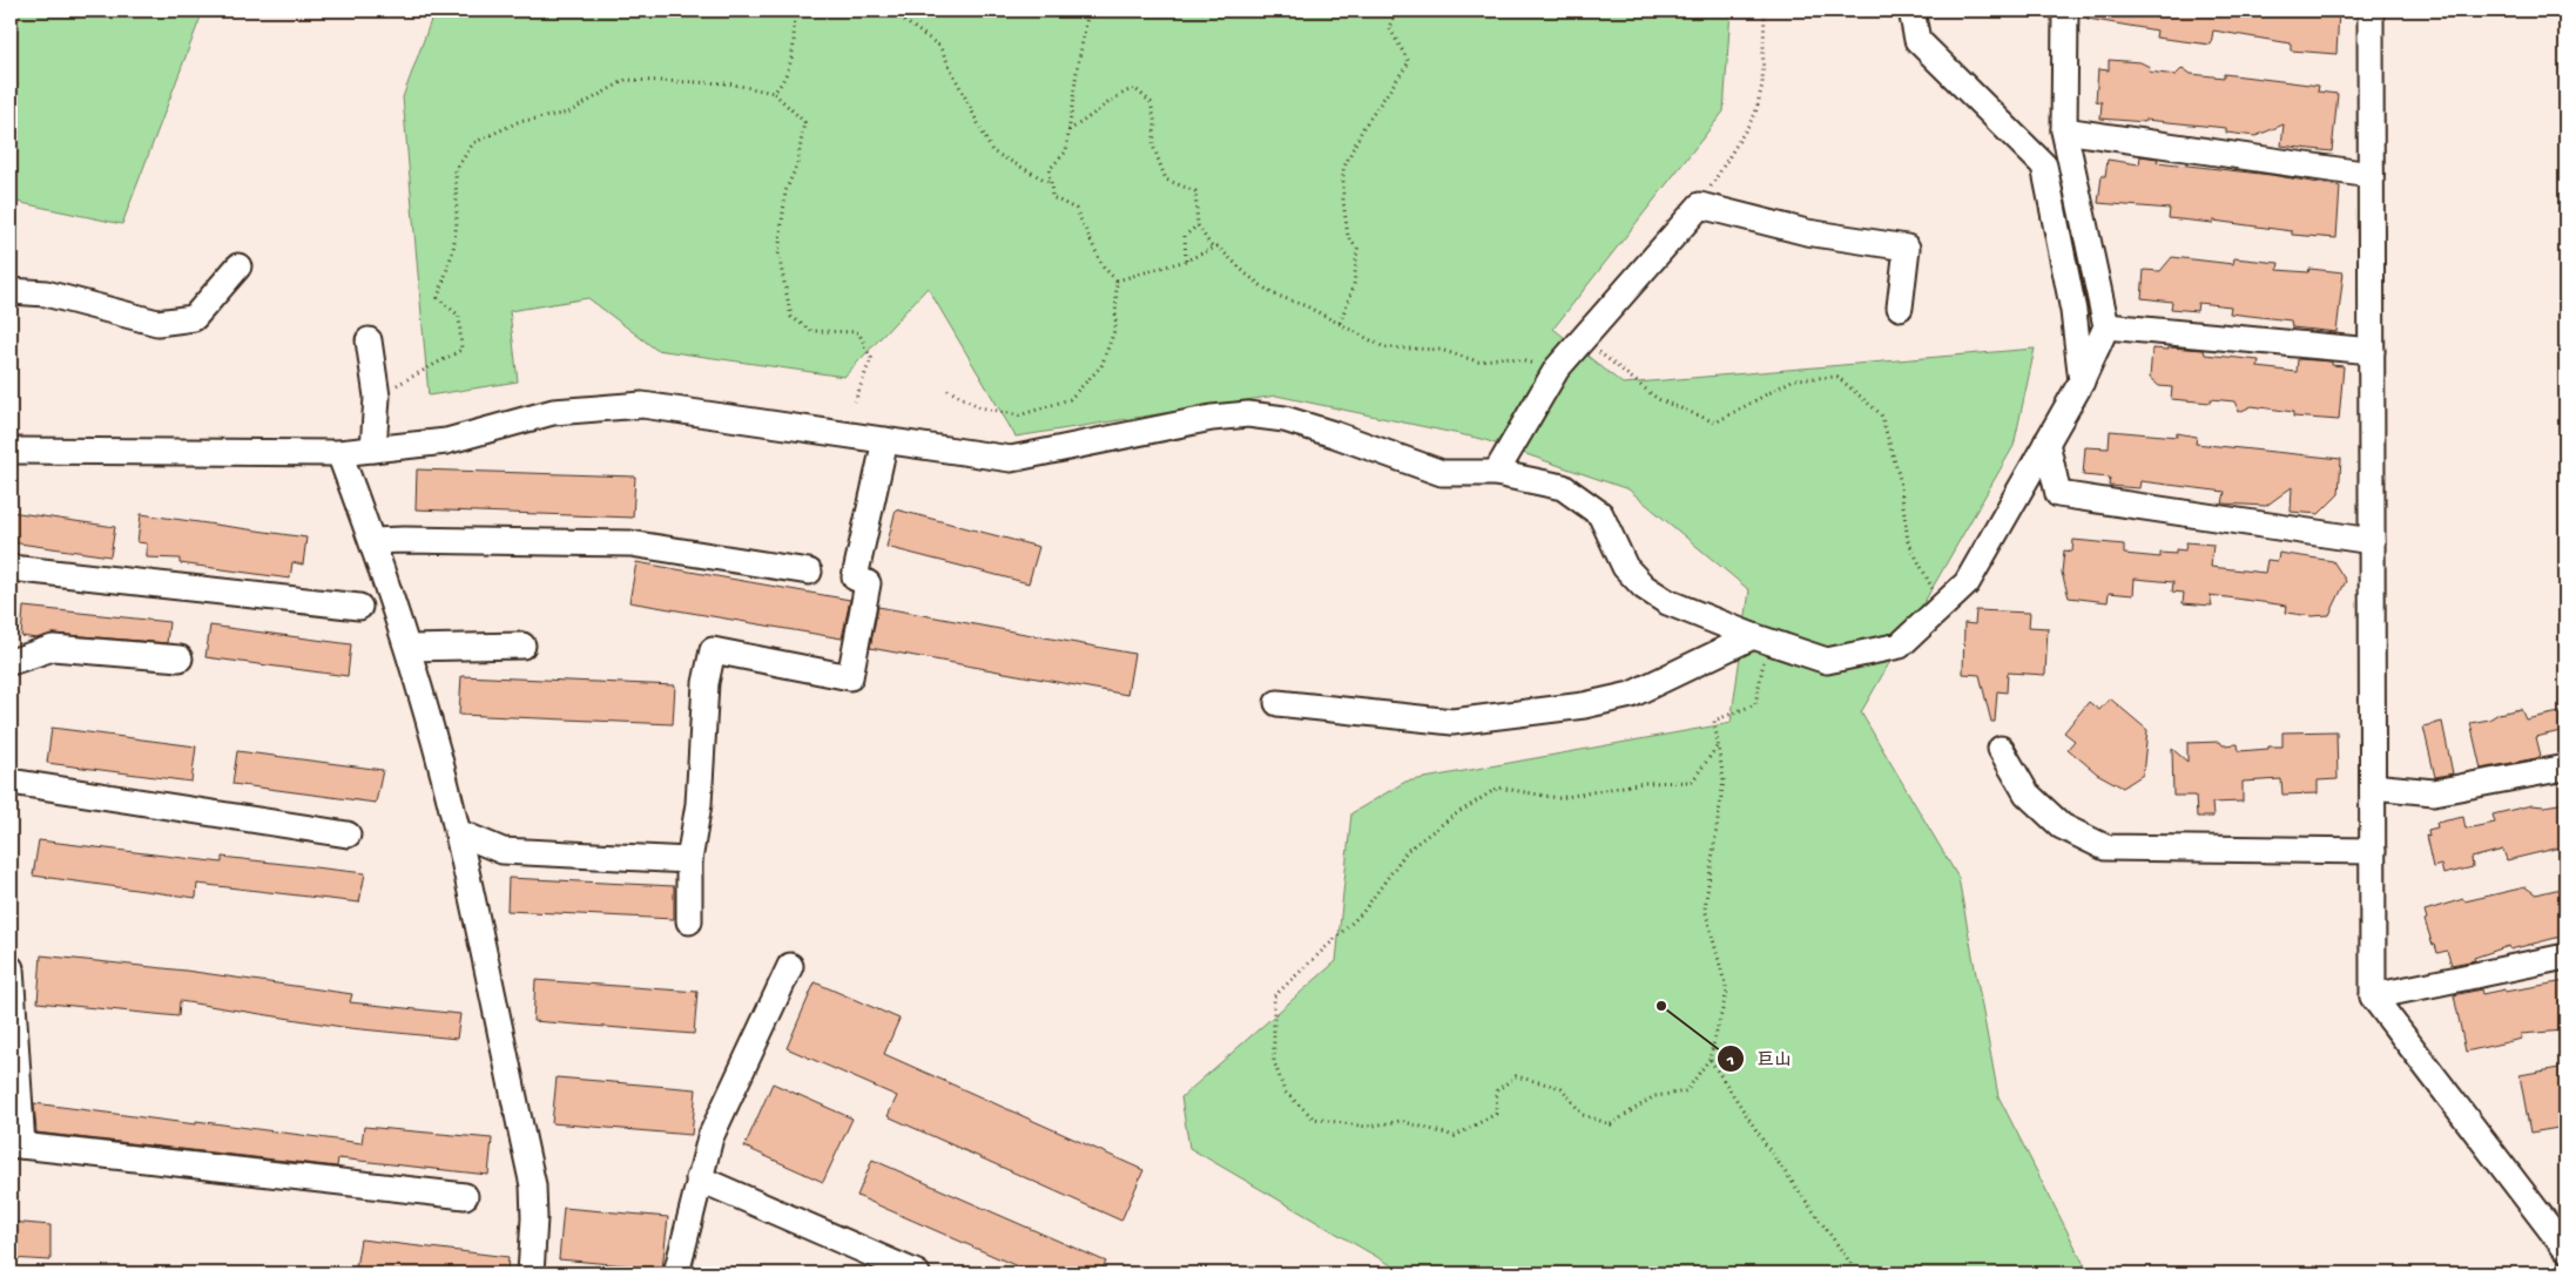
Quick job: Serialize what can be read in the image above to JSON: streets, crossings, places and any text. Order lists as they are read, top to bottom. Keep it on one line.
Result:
{"places":["巨山"]}
